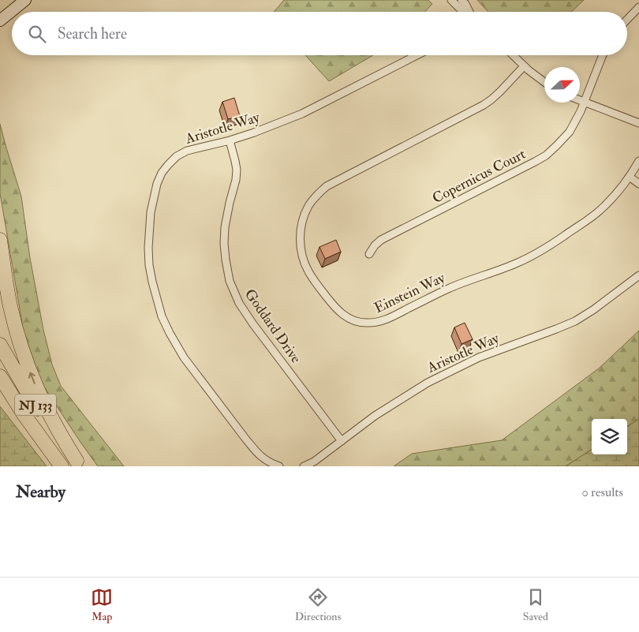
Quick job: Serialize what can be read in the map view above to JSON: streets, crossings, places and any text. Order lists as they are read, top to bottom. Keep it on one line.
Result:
{"streets":{"highway":["NJ 133"],"street":["Aristotle Way","Copernicus Court","Einstein Way","Goddard Drive"]},"crossings":[["Aristotle Way","Goddard Drive"]],"north":"right","page":{"search":"Search here","heading":["Nearby","0 results"],"nav":["Map","Directions","Saved"]}}
